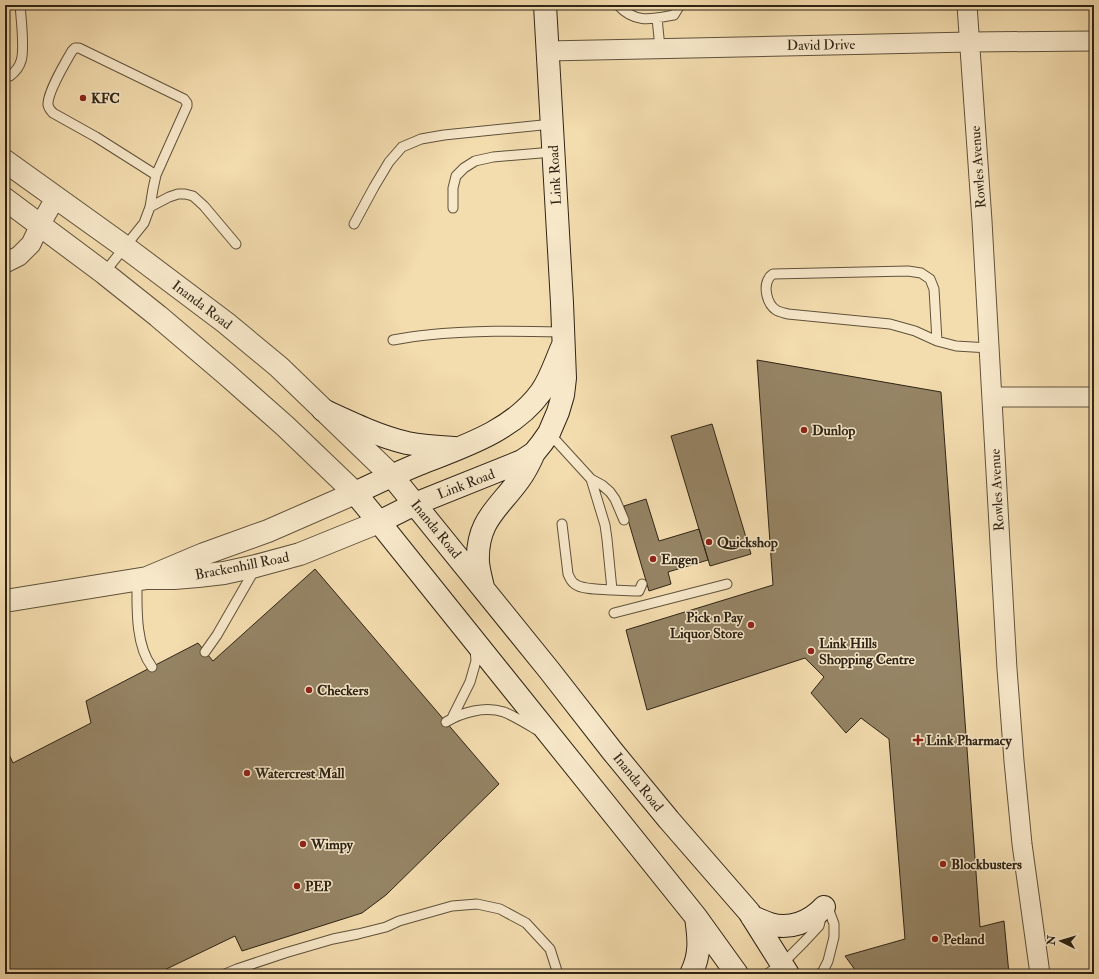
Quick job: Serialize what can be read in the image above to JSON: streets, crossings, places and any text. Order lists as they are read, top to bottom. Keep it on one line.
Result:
{"streets":{"main road":["Link Road","Inanda Road","Brackenhill Road"],"street":["David Drive","Rowles Avenue"]},"crossings":[["David Drive","Rowles Avenue"],["David Drive","Link Road"],["Link Road","Inanda Road"],["Link Road","Brackenhill Road"]],"places":{"other":["KFC","Dunlop","Quickshop","Engen","Pick n Pay Liquor Store","Link Hills Shopping Centre","Checkers","Watercrest Mall","Wimpy","Blockbusters","PEP","Petland"],"health":["Link Pharmacy"]},"north":"left"}
